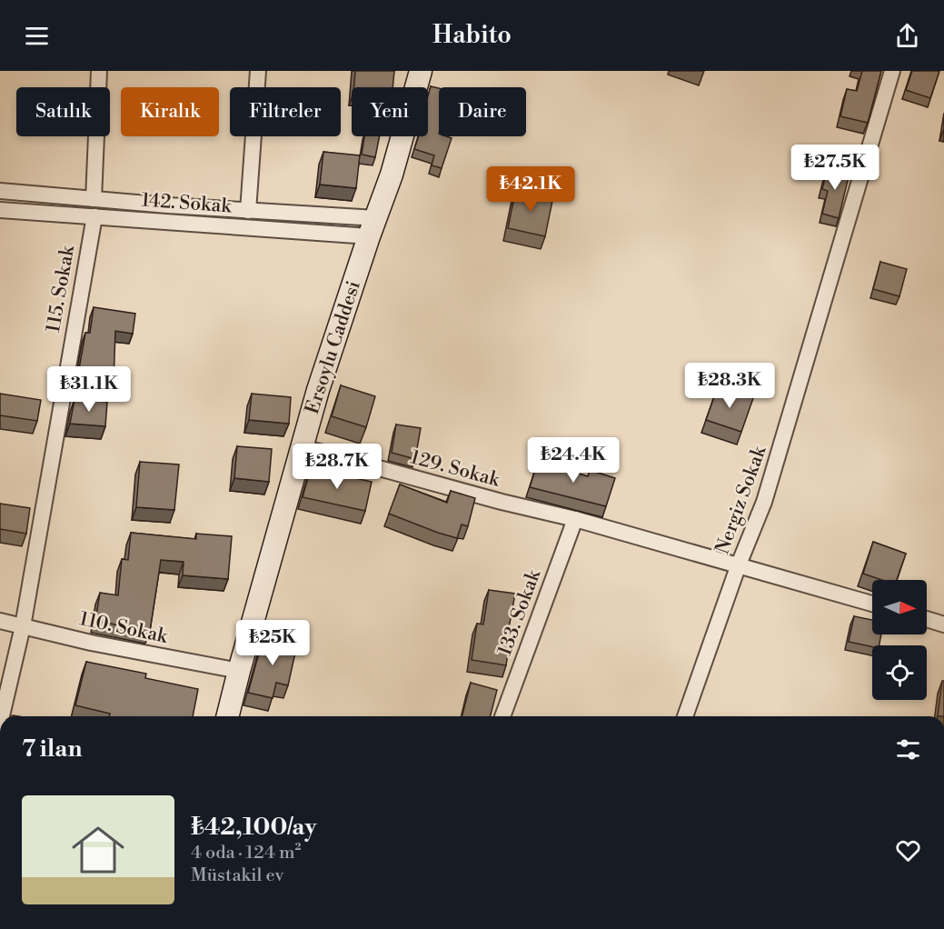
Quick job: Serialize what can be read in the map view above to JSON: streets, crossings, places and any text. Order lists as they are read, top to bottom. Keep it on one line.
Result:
{"streets":{"street":["142. Sokak","115. Sokak","Ersoylu Caddesi","129. Sokak","Nergiz Sokak","133. Sokak","110. Sokak"]},"crossings":[["142. Sokak","115. Sokak"],["142. Sokak","Ersoylu Caddesi"],["115. Sokak","110. Sokak"],["Ersoylu Caddesi","129. Sokak"],["Ersoylu Caddesi","110. Sokak"],["129. Sokak","Nergiz Sokak"],["129. Sokak","133. Sokak"]],"north":"right","page":{"header":"Habito","chip":["Satılık","Kiralık","Filtreler","Yeni","Daire"],"price":["₺27.5K","₺42.1K","₺28.3K","₺31.1K","₺24.4K","₺28.7K","₺25K"],"heading":"7 ilan","list":[{"name":"₺42,100/ay","note":"4 oda · 124 m² · Müstakil ev"}]}}
